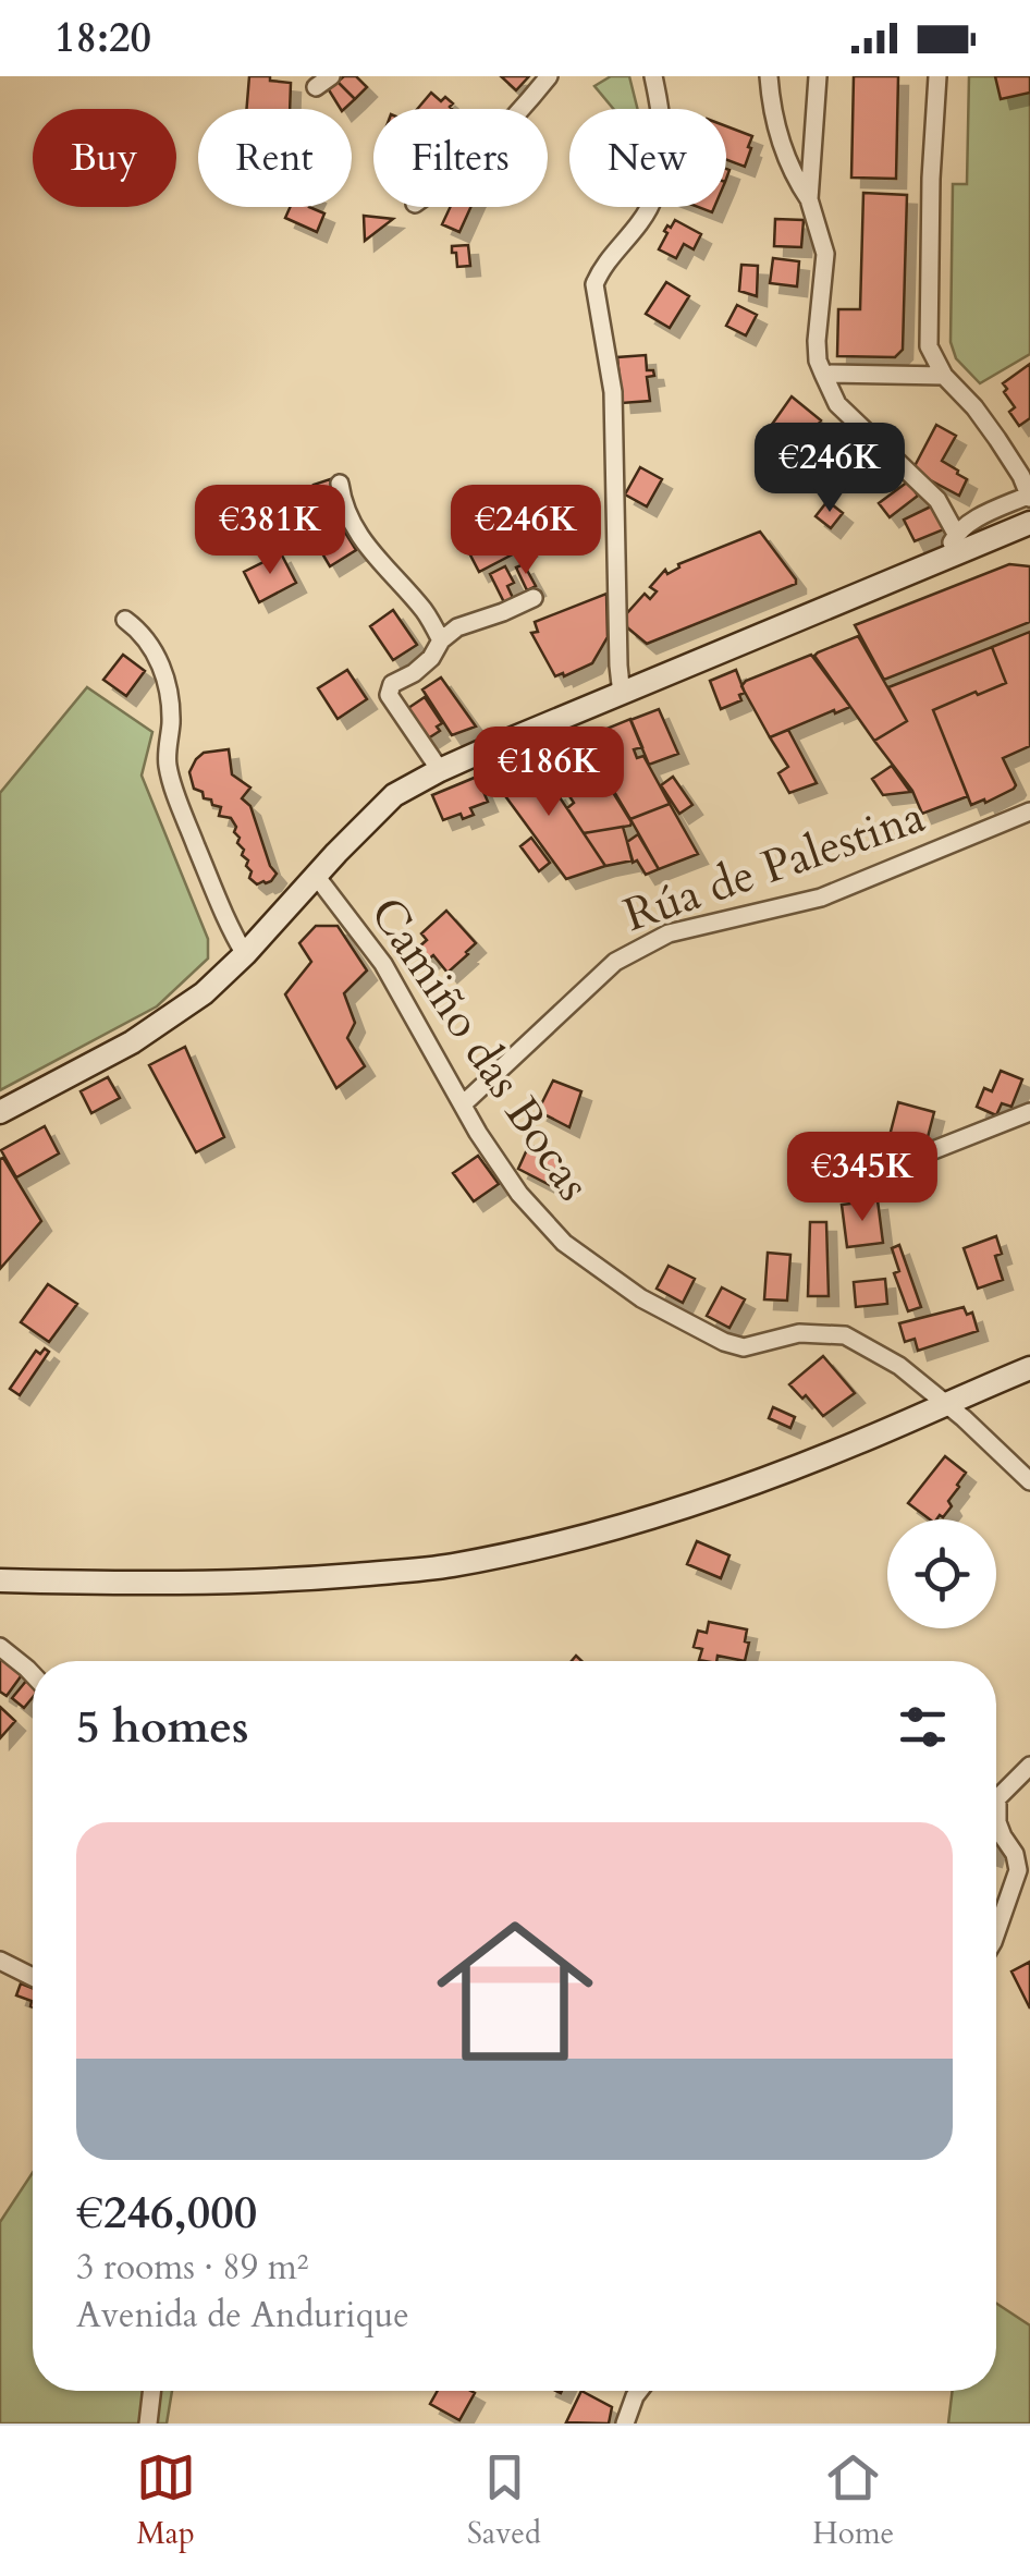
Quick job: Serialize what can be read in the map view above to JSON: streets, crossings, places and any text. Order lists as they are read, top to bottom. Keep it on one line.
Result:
{"streets":{"street":["Rúa de Palestina","Camiño das Bocas"]},"crossings":[["Rúa de Palestina","Camiño das Bocas"]],"page":{"status":"18:20","chip":["Buy","Rent","Filters","New"],"price":["€246K","€381K","€246K","€186K","€345K"],"heading":"5 homes","list":[{"name":"€246,000","note":"3 rooms · 89 m² · Avenida de Andurique"}],"tabs":["Map","Saved","Home"]}}
